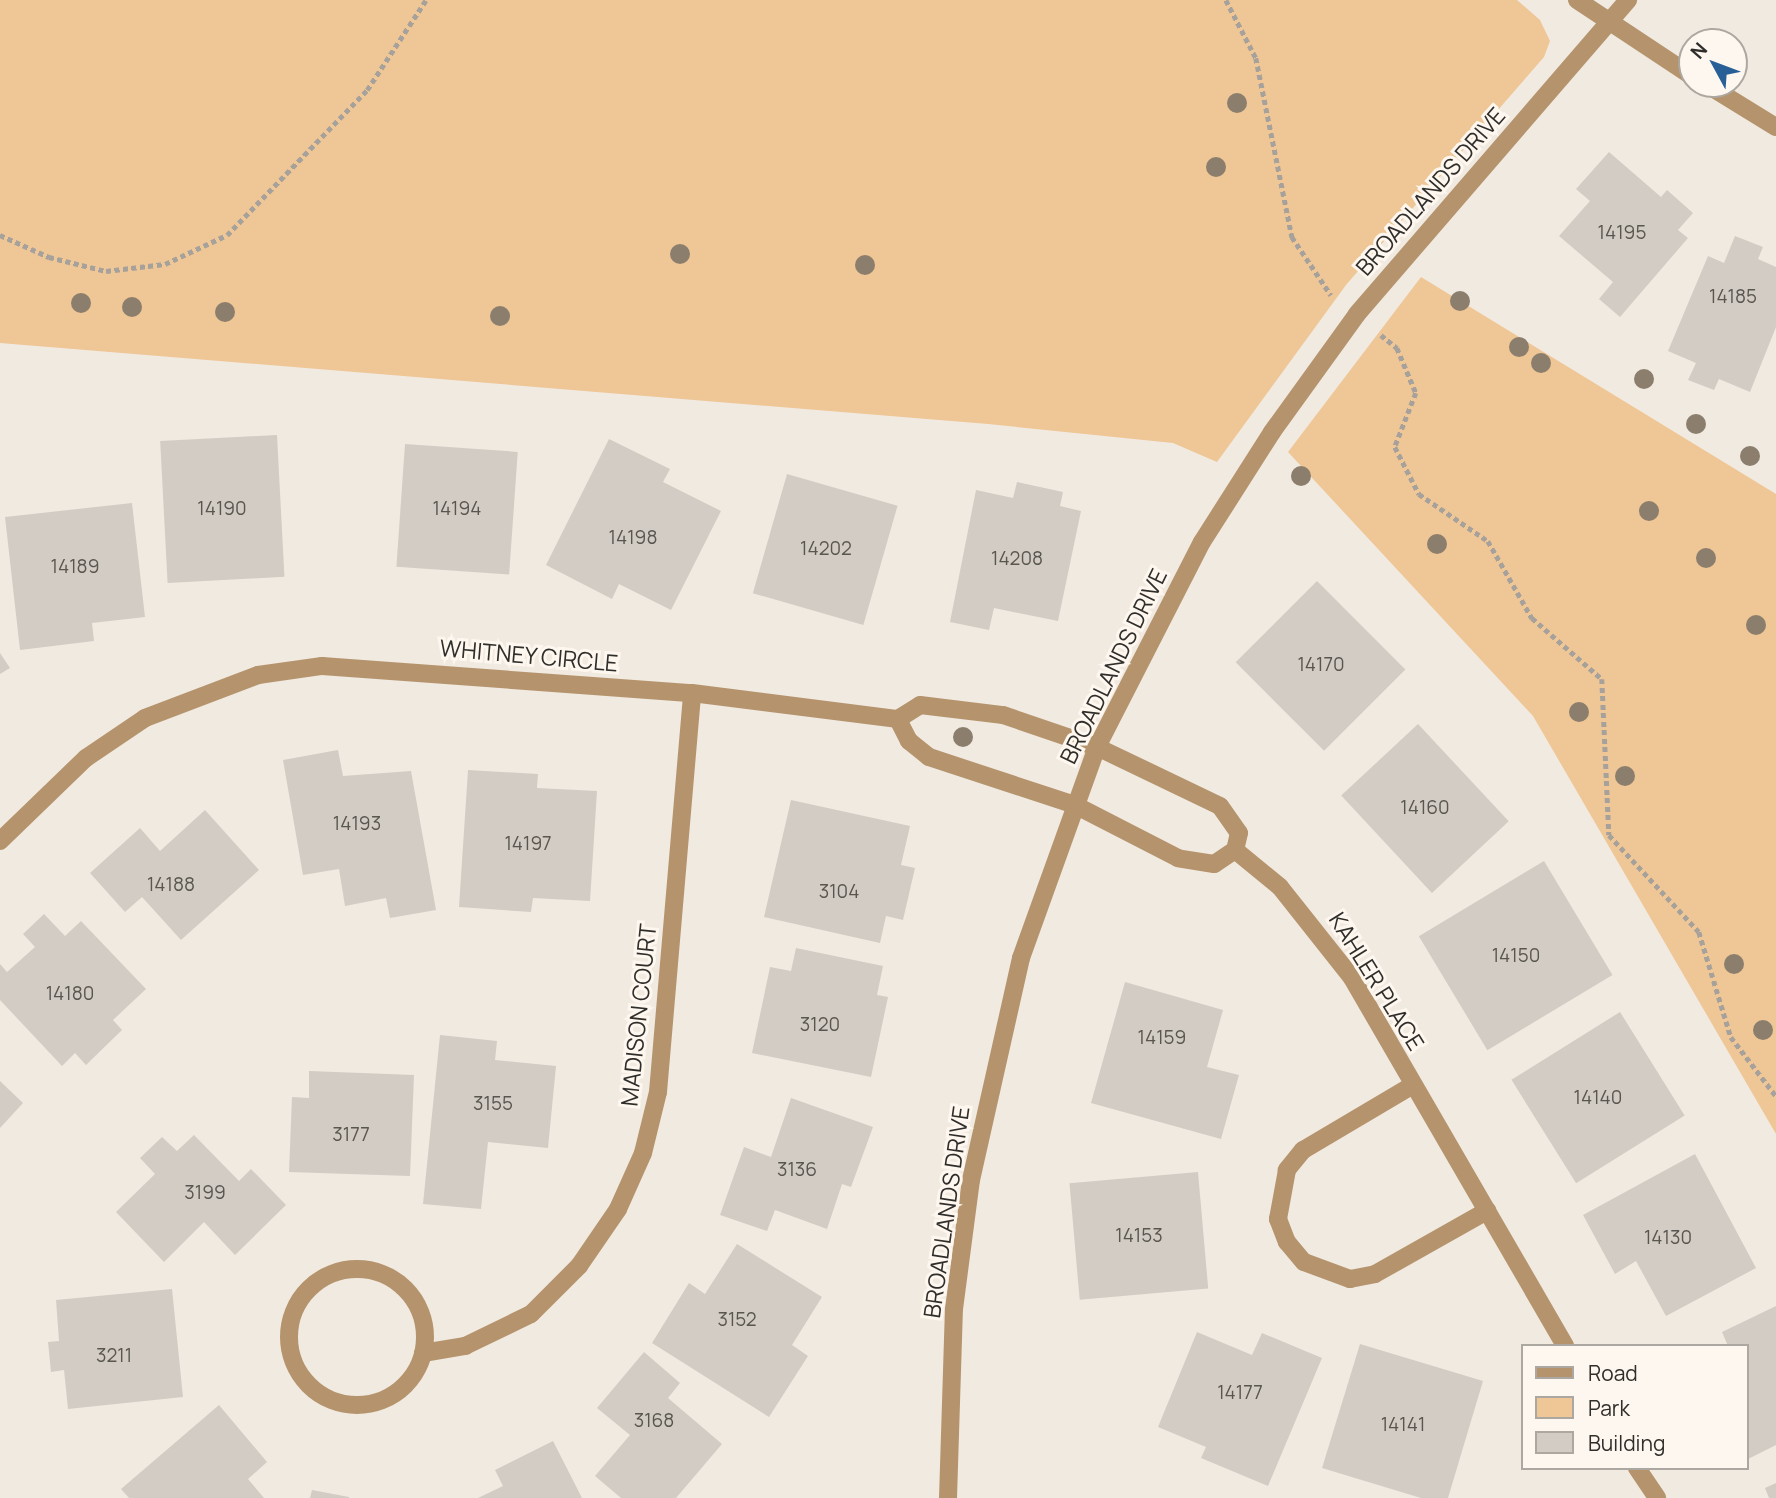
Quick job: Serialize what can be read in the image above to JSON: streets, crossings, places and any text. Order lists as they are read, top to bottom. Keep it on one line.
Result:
{"streets":{"street":["BROADLANDS DRIVE","WHITNEY CIRCLE","KAHLER PLACE","MADISON COURT"]},"crossings":[["WHITNEY CIRCLE","MADISON COURT"]],"house_numbers":["14195","14185","14190","14194","14198","14202","14208","14189","14170","14160","14193","14197","14188","3104","14150","14180","3120","14159","14140","3155","3177","3136","3199","14153","14130","3152","3211","14177","3168","14141"],"legend":["Road","Park","Building"],"north":"top left"}
